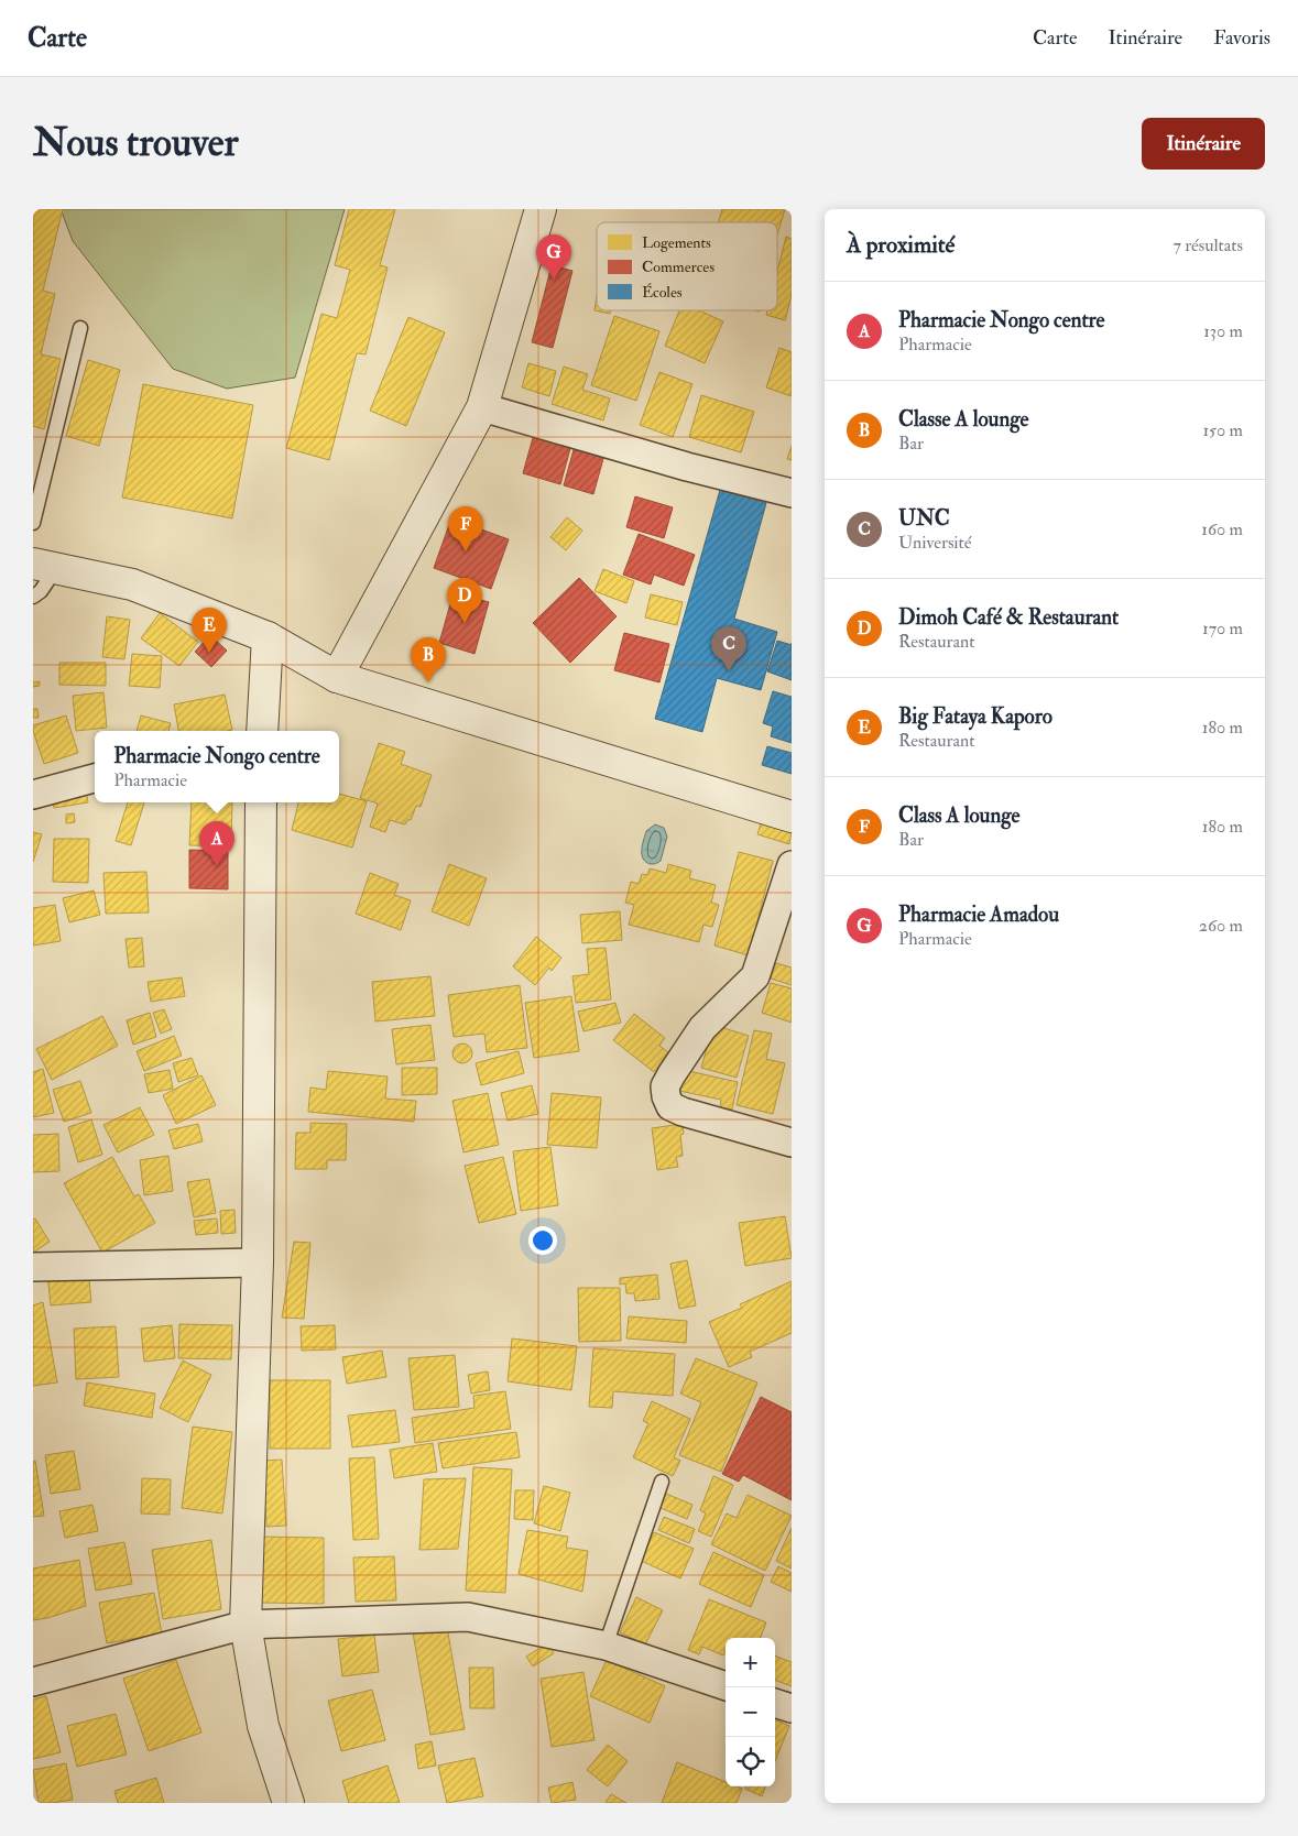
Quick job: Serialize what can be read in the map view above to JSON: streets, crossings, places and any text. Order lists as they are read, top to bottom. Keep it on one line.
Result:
{"legend":["Logements","Commerces","Écoles"],"page":{"header":"Carte","nav":["Carte","Itinéraire","Favoris"],"buttons":"Itinéraire","title":"Nous trouver","heading":["À proximité","7 résultats"],"pins":["G","F","D","E","C","B","A"],"list":[{"mark":"A","name":"Pharmacie Nongo centre","note":"Pharmacie","value":"130 m"},{"mark":"B","name":"Classe A lounge","note":"Bar","value":"150 m"},{"mark":"C","name":"UNC","note":"Université","value":"160 m"},{"mark":"D","name":"Dimoh Café & Restaurant","note":"Restaurant","value":"170 m"},{"mark":"E","name":"Big Fataya Kaporo","note":"Restaurant","value":"180 m"},{"mark":"F","name":"Class A lounge","note":"Bar","value":"180 m"},{"mark":"G","name":"Pharmacie Amadou","note":"Pharmacie","value":"260 m"}],"popup":["Pharmacie Nongo centre","Pharmacie"],"map_buttons":["+","−"]}}
